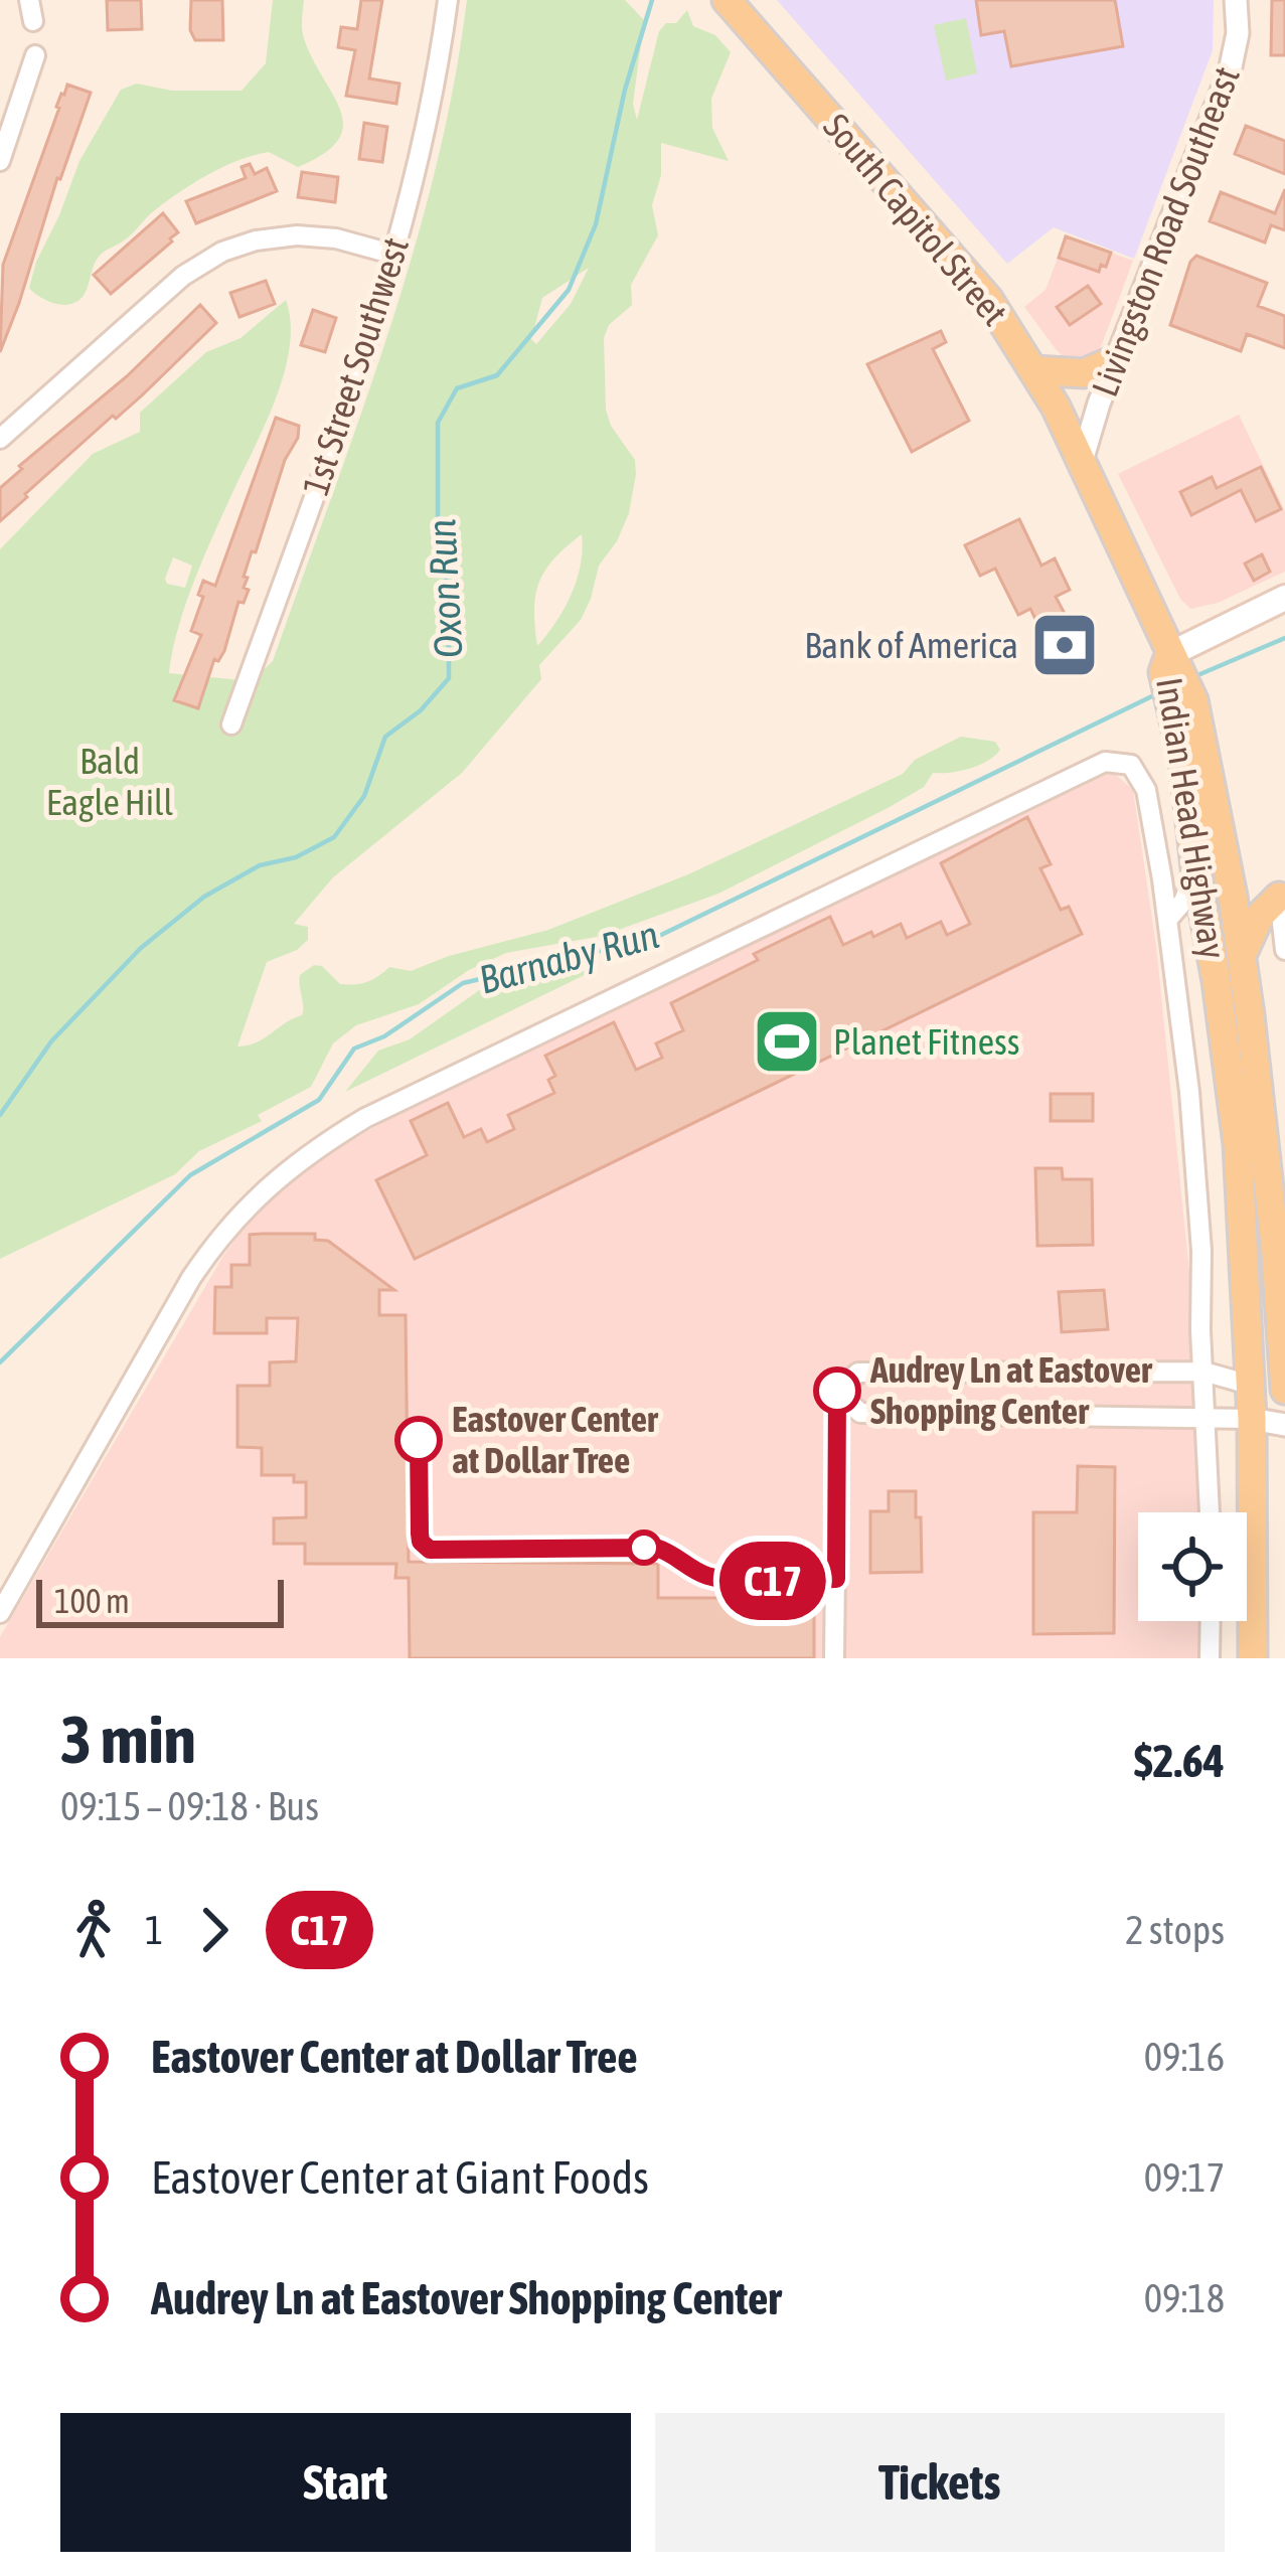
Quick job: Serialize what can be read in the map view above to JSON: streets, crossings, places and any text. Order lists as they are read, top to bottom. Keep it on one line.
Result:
{"streets":{"main road":["South Capitol Street","Indian Head Highway"],"street":["Livingston Road Southeast","1st Street Southwest"]},"crossings":[["South Capitol Street","Livingston Road Southeast"],["South Capitol Street","Indian Head Highway"]],"water":["Oxon Run","Barnaby Run"],"parks":["Bald Eagle Hill"],"places":{"bank":["Bank of America"],"sports":["Planet Fitness"],"other":["Audrey Ln at Eastover Shopping Center","Eastover Center at Dollar Tree"]},"lines":["bus line C17"],"scale_bar":"100 m","page":{"on_map":"C17","scale":"100 m","heading":["3 min","09:15 – 09:18 · Bus","$2.64"],"legs":["1","C17","2 stops"],"list":[{"name":"Eastover Center at Dollar Tree","value":"09:16"},{"name":"Eastover Center at Giant Foods","value":"09:17"},{"name":"Audrey Ln at Eastover Shopping Center","value":"09:18"}],"buttons":["Start","Tickets"]}}
